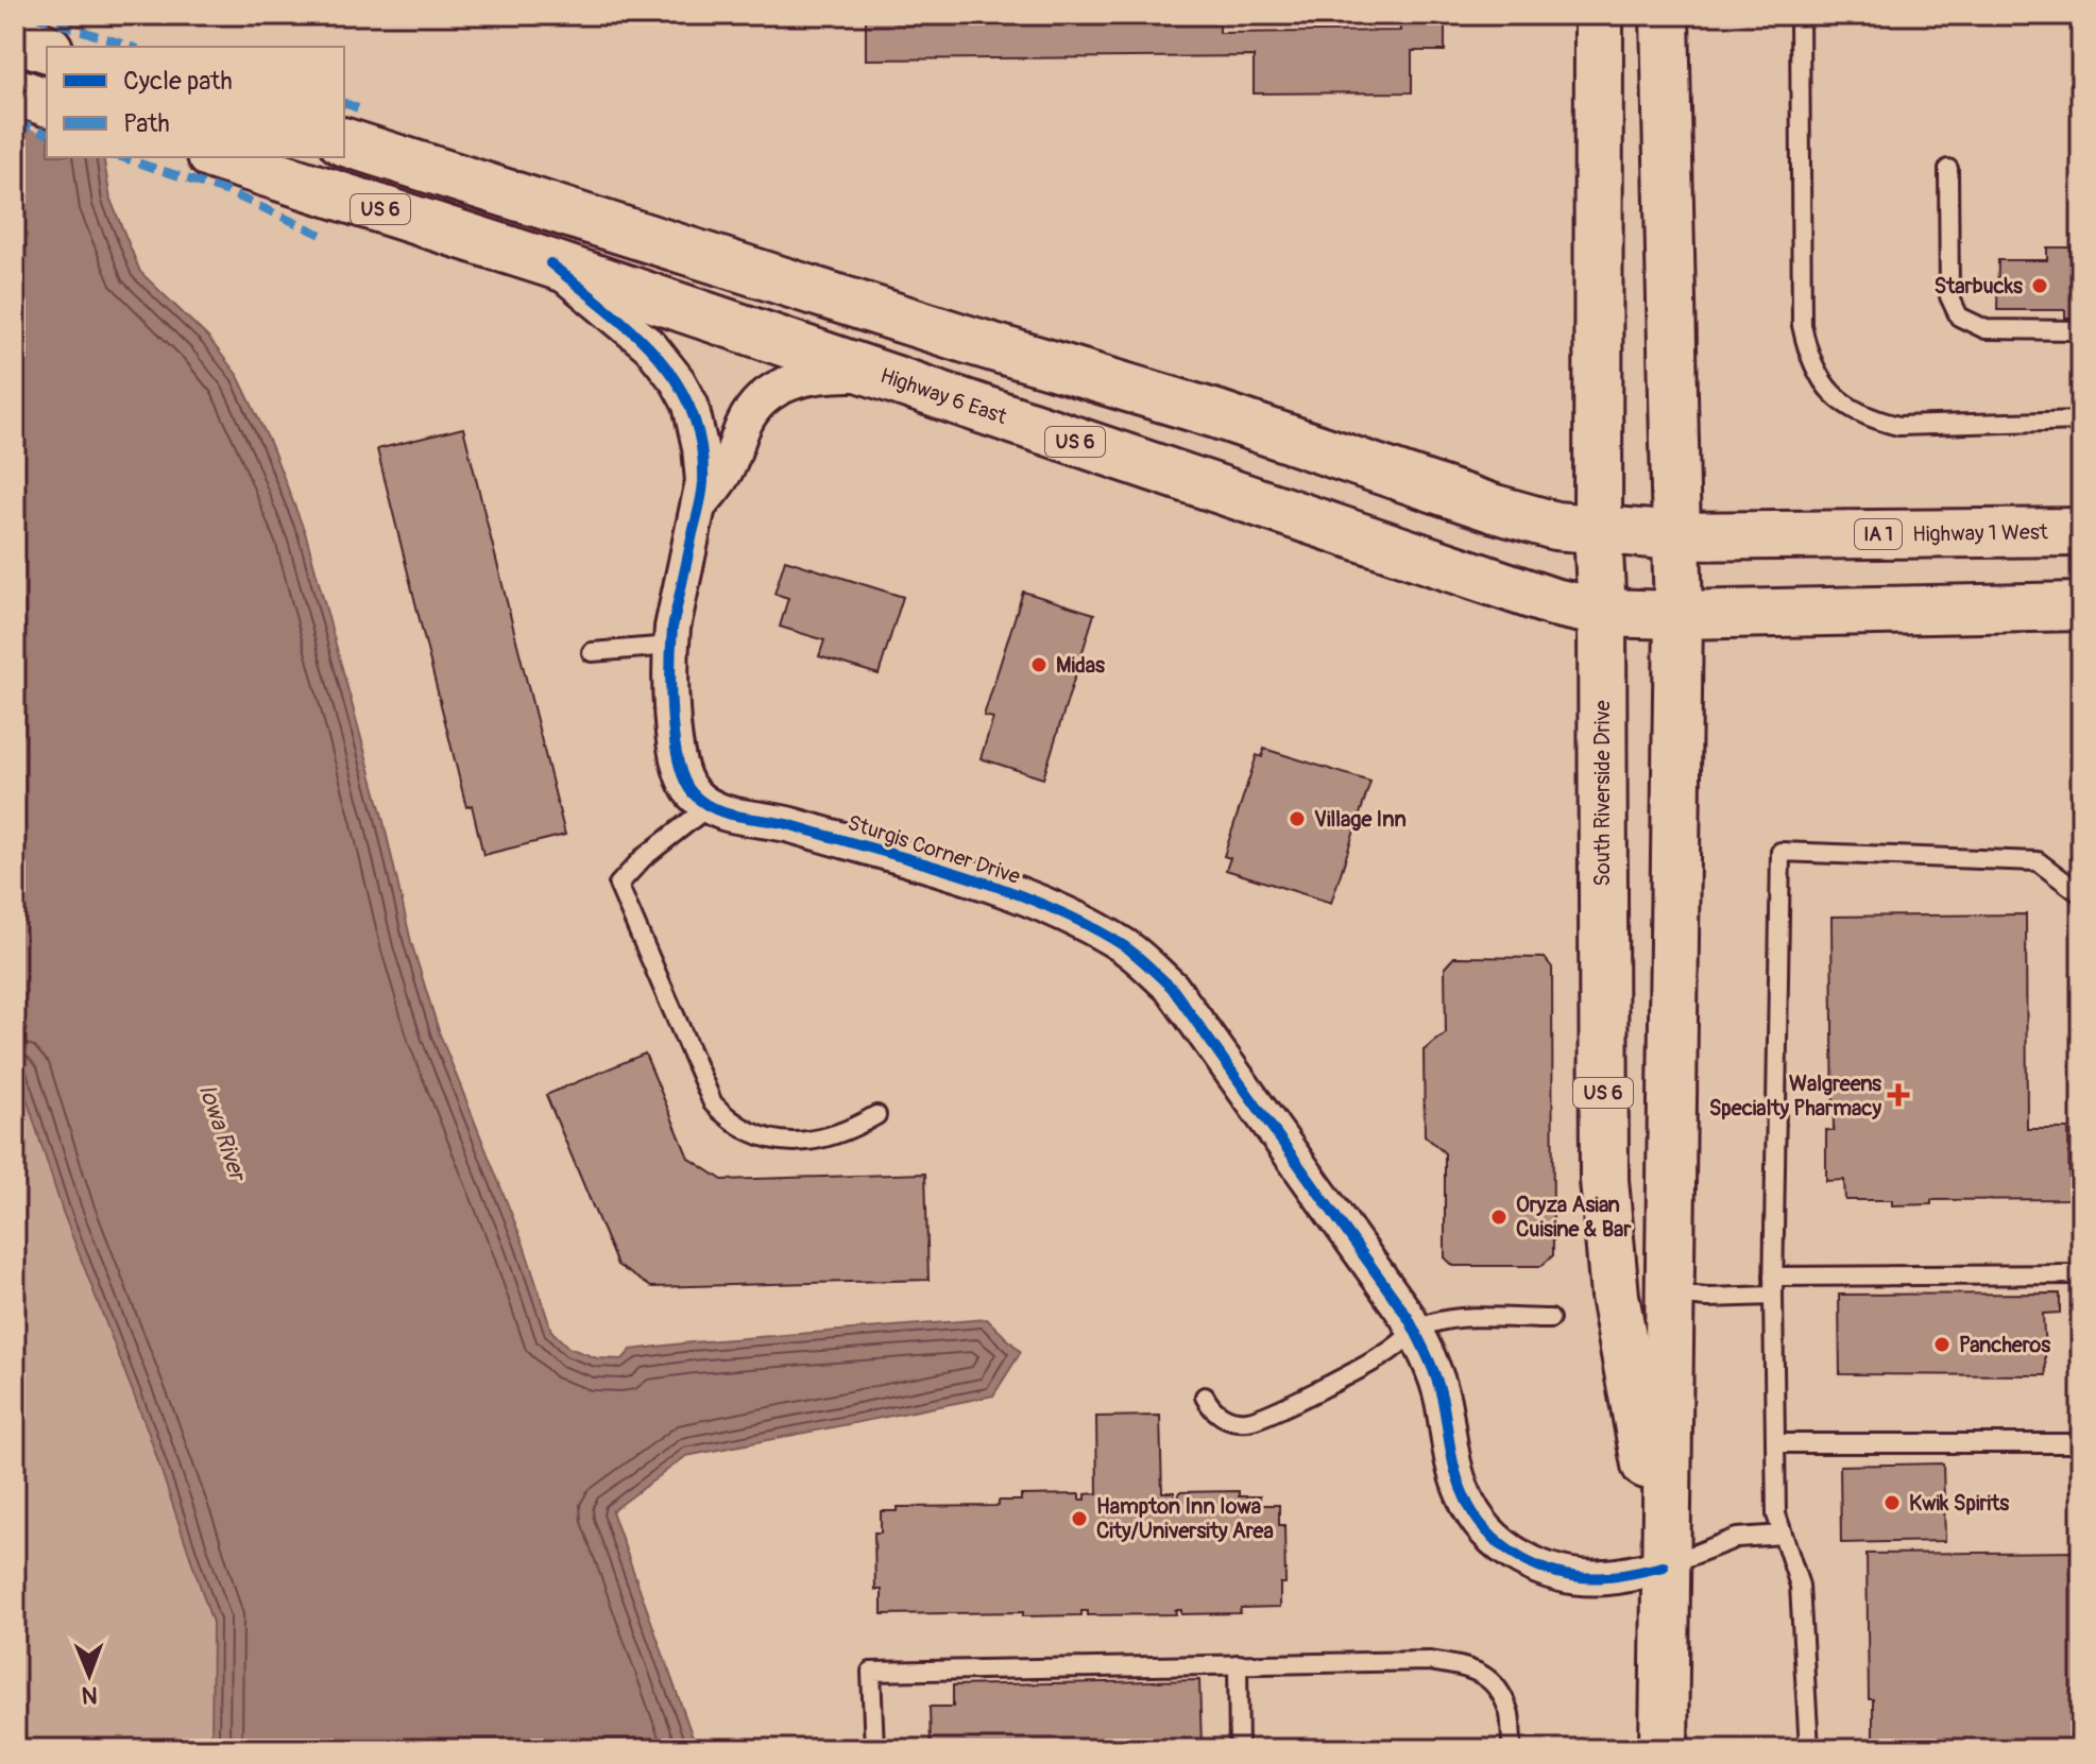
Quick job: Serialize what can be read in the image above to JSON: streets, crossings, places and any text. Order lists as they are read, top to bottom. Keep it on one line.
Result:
{"streets":{"main road":["US 6","Highway 6 East","Highway 1 West","IA 1","South Riverside Drive"],"street":["Sturgis Corner Drive"]},"crossings":[["US 6","Highway 1 West"],["US 6","South Riverside Drive"],["Highway 6 East","South Riverside Drive"],["Highway 1 West","South Riverside Drive"],["South Riverside Drive","Sturgis Corner Drive"]],"water":["Iowa River"],"places":{"other":["Starbucks","Midas","Village Inn","Oryza Asian Cuisine & Bar","Pancheros","Kwik Spirits","Hampton Inn Iowa City/University Area"],"health":["Walgreens Specialty Pharmacy"]},"legend":["Cycle path","Path"],"north":"bottom"}
